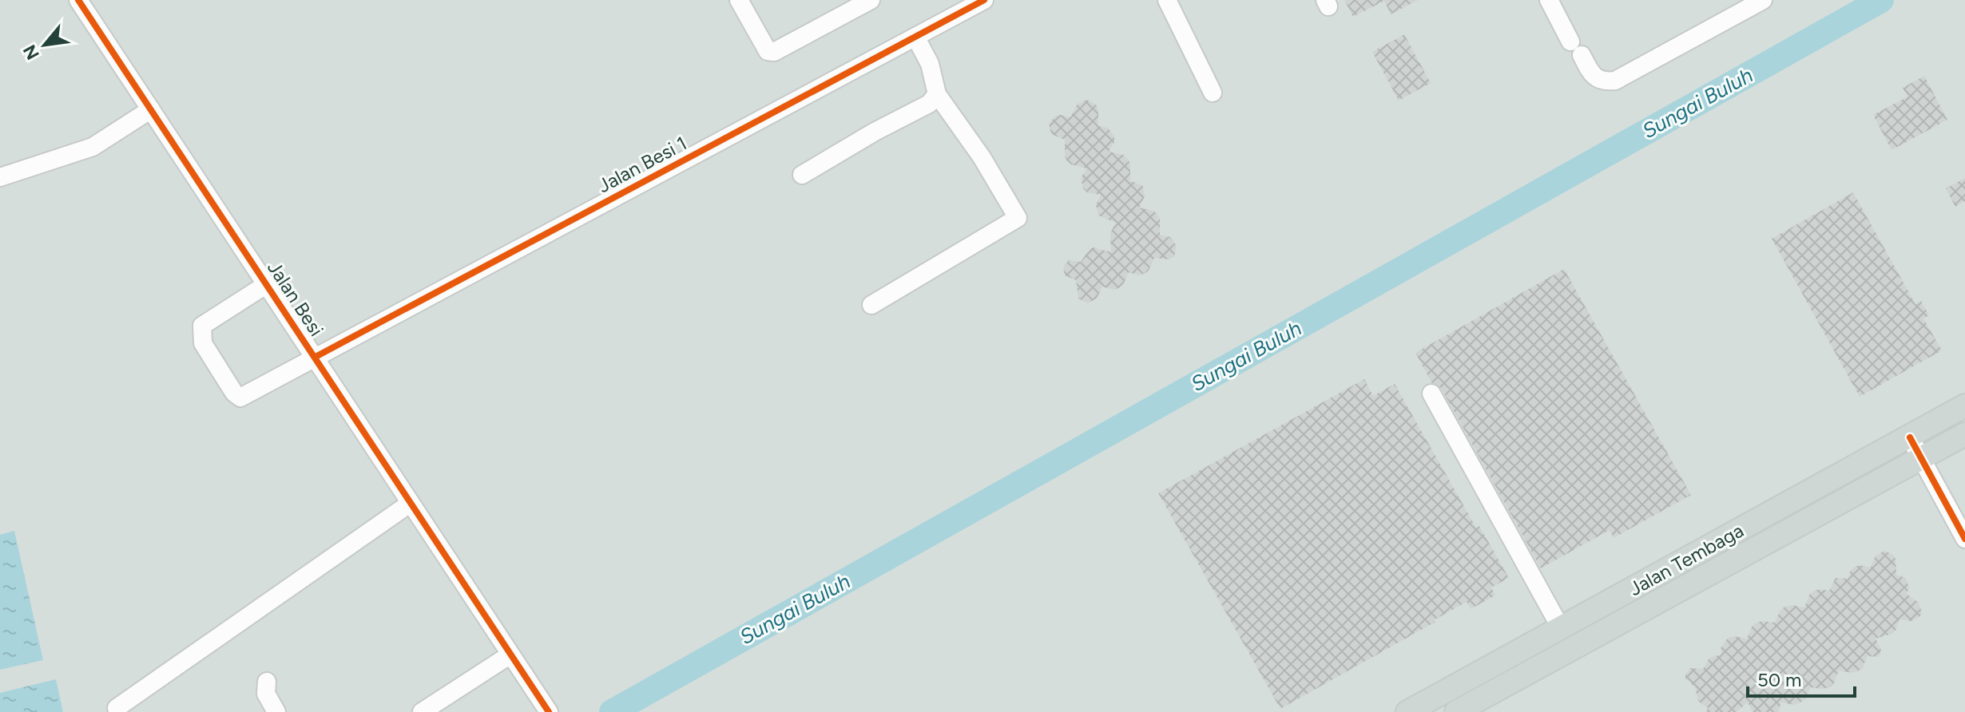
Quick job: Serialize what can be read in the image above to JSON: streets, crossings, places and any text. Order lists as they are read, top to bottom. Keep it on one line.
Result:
{"streets":{"main road":["Jalan Tembaga"],"street":["Jalan Besi 1","Jalan Besi"]},"crossings":[["Jalan Besi 1","Jalan Besi"]],"water":["Sungai Buluh"],"scale_bar":"50 m","north":"bottom left"}
